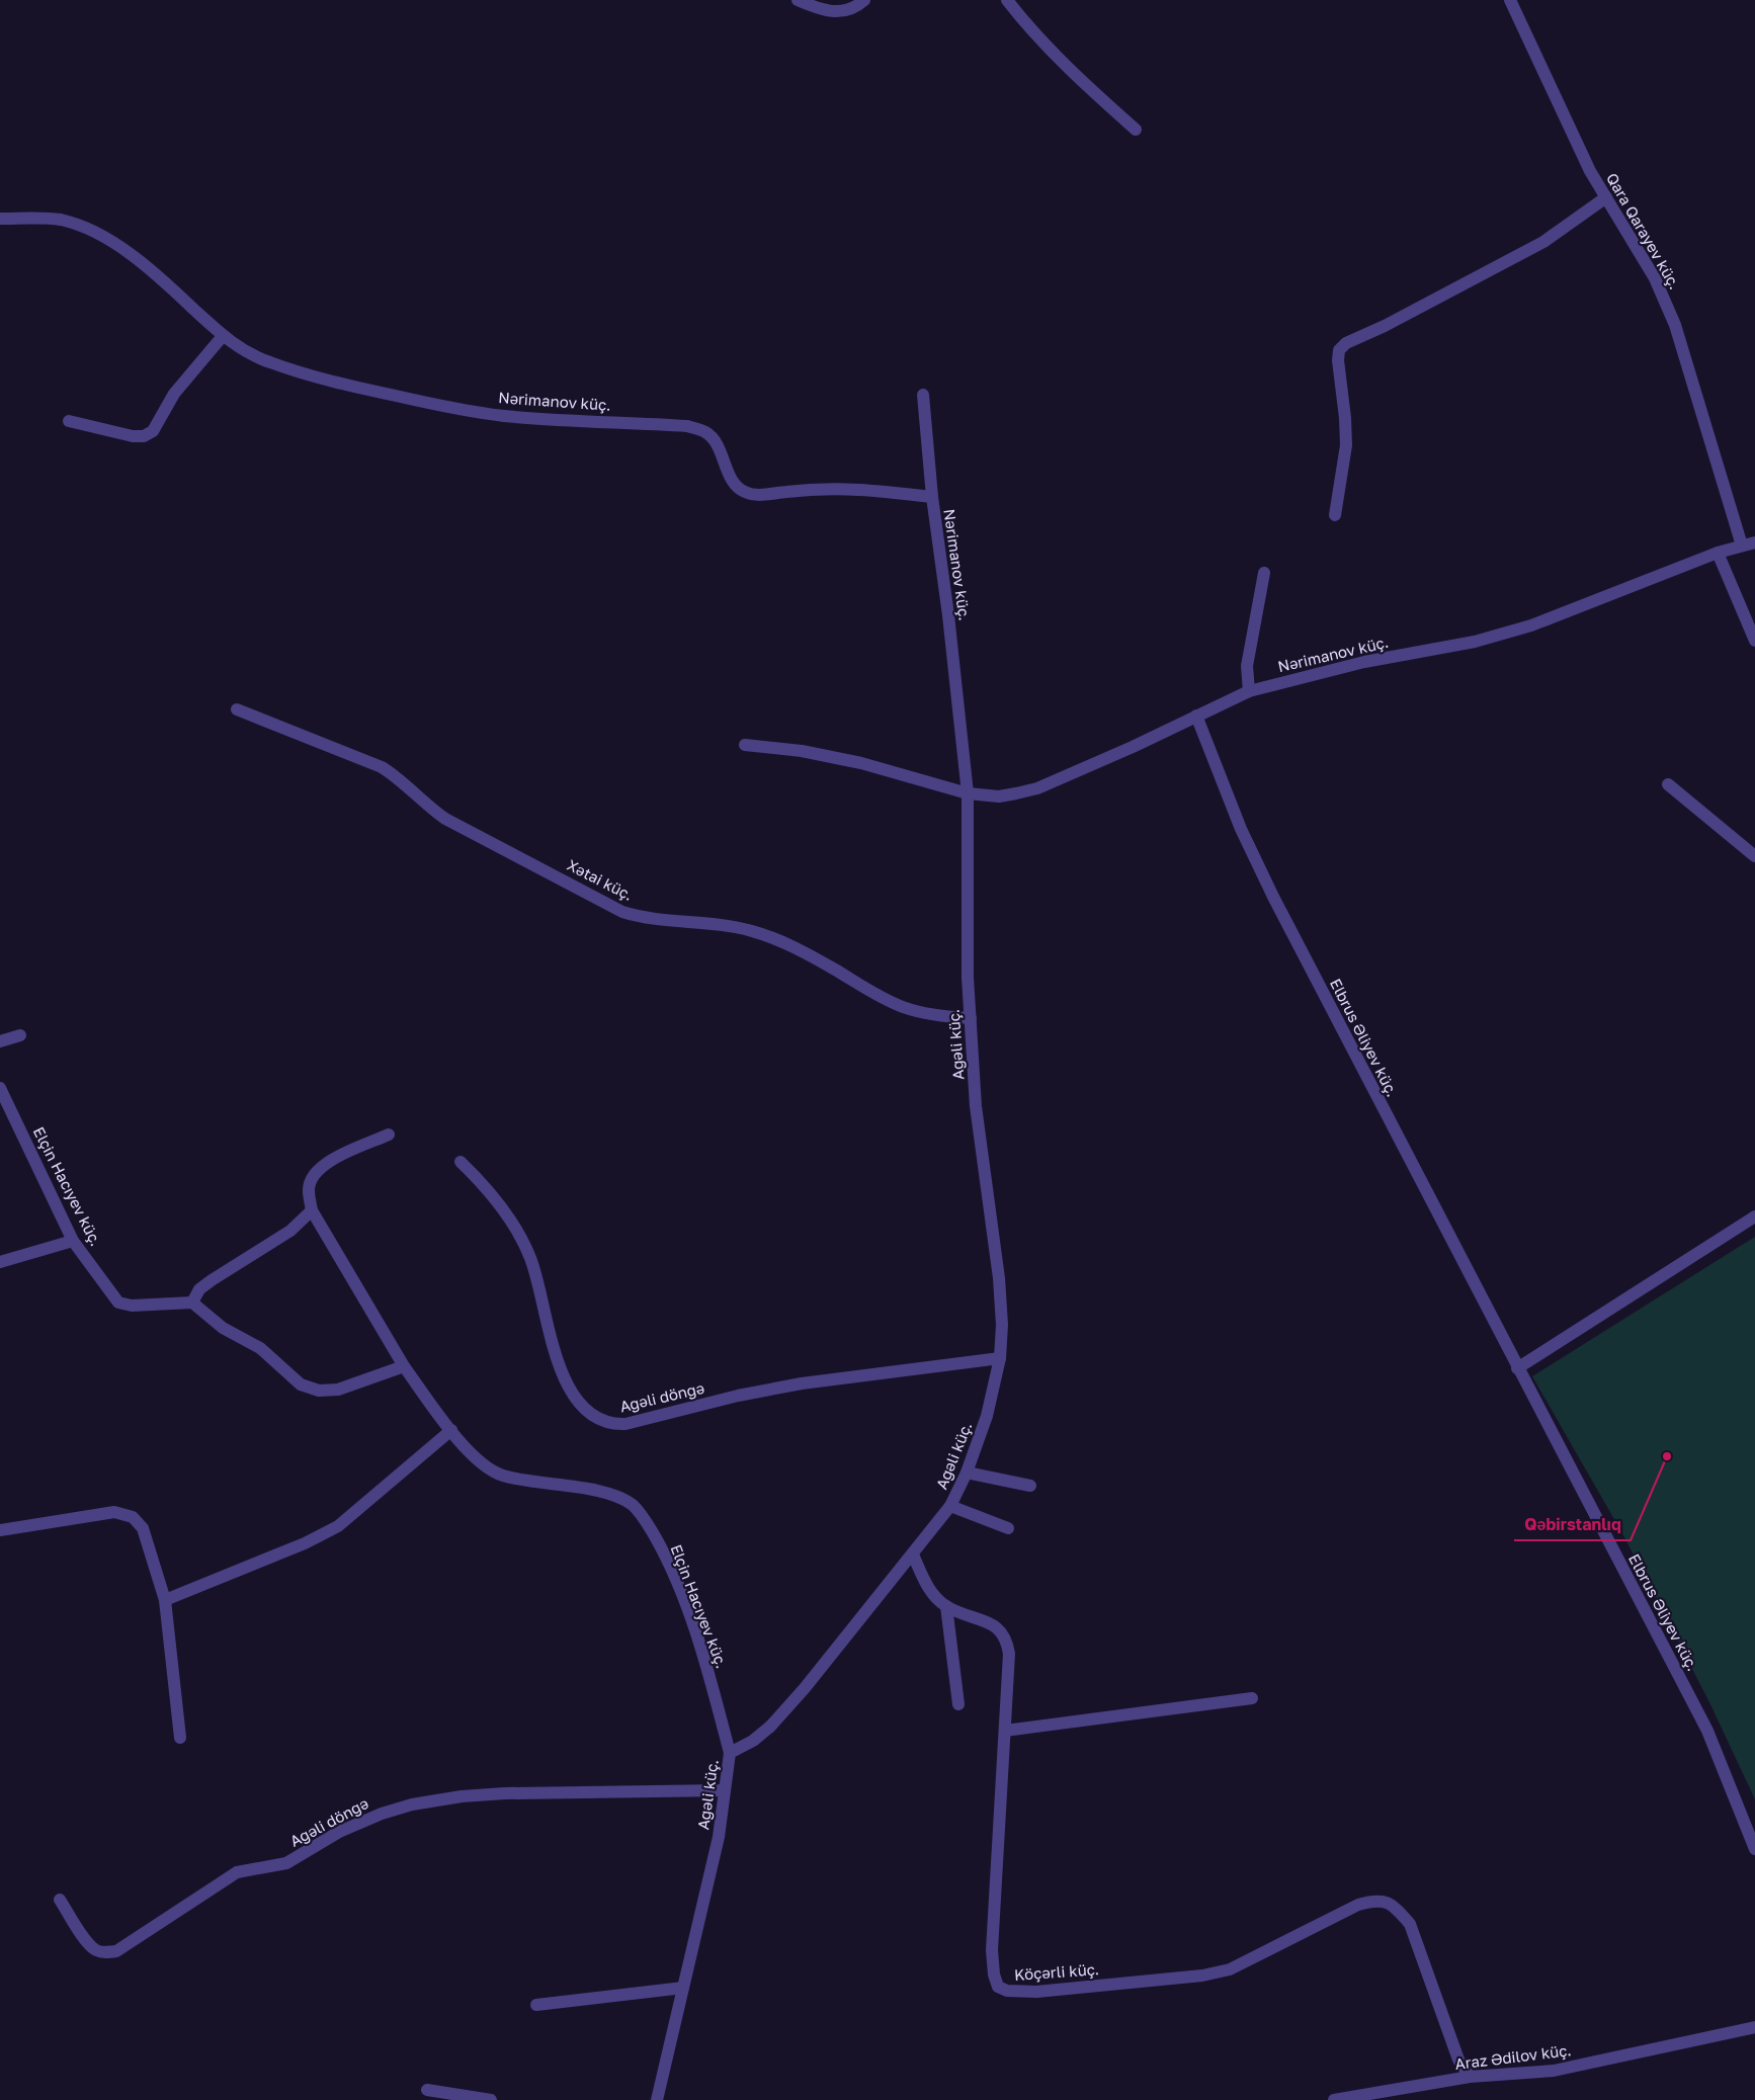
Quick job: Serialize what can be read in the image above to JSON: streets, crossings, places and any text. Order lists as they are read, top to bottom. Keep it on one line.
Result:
{"streets":{"street":["Qara Qarayev küç.","Nərimanov küç.","Xətai küç.","Elbrus Əliyev küç.","Ağəli küç.","Elçin Hacıyev küç.","Ağəli döngə","Köçərli küç.","Araz Ədilov küç."]},"crossings":[["Qara Qarayev küç.","Nərimanov küç."],["Nərimanov küç.","Elbrus Əliyev küç."],["Nərimanov küç.","Ağəli küç."],["Xətai küç.","Ağəli küç."],["Ağəli küç.","Elçin Hacıyev küç."],["Ağəli küç.","Ağəli döngə"],["Ağəli küç.","Köçərli küç."],["Köçərli küç.","Araz Ədilov küç."]],"places":["Qəbirstanlıq"]}
